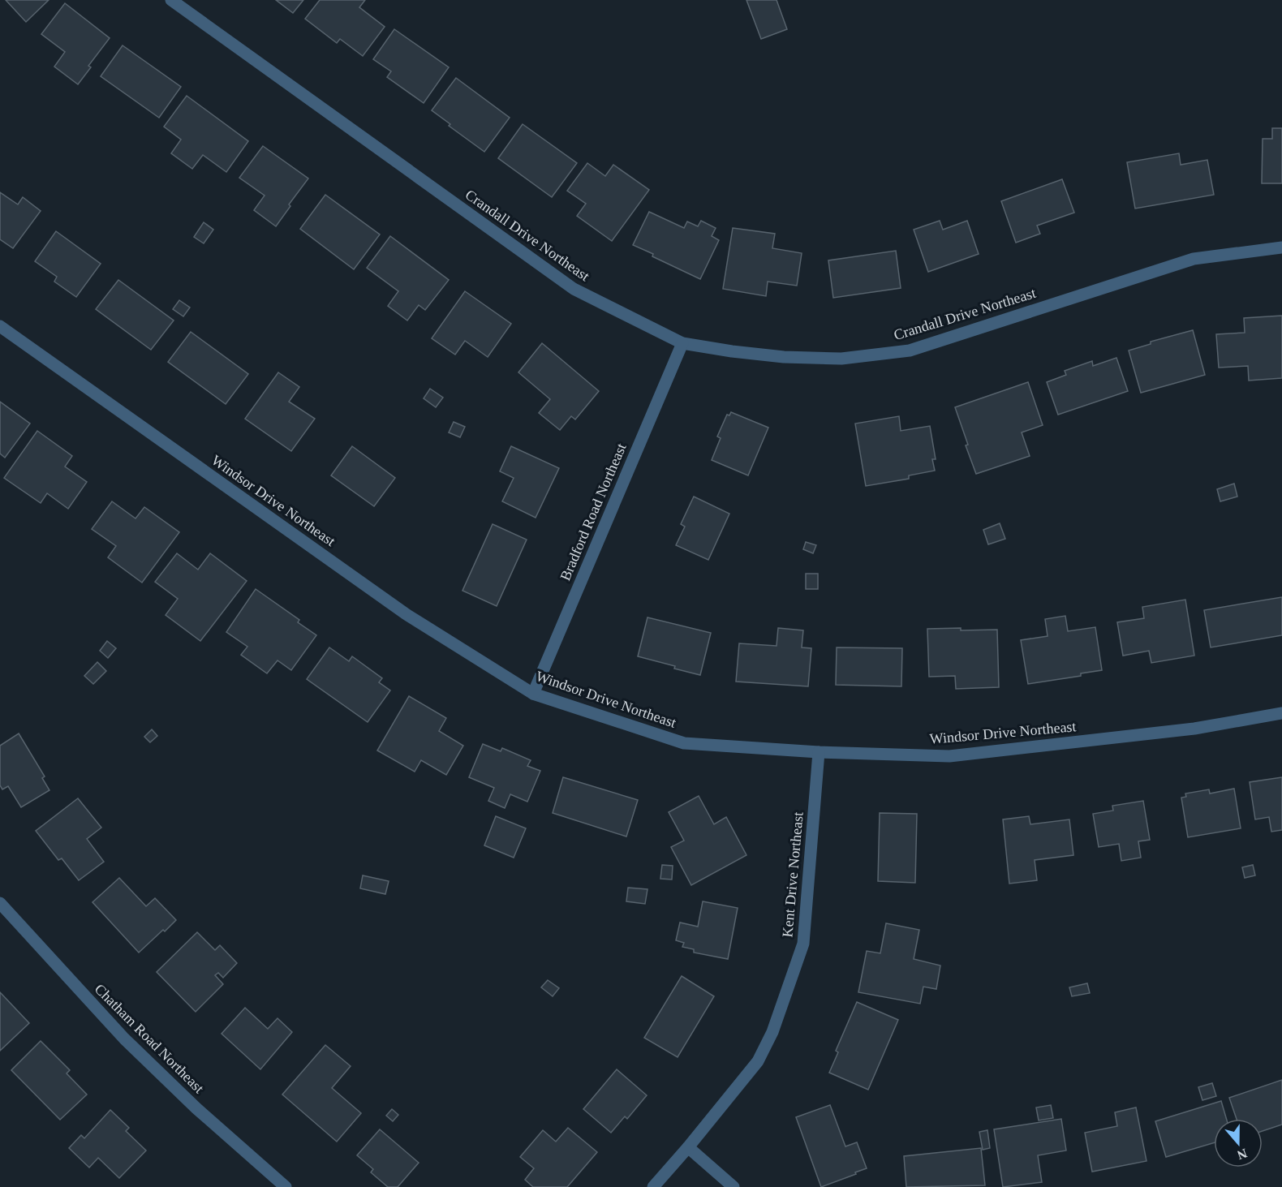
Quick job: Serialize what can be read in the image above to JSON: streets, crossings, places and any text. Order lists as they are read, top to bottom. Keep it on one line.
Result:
{"streets":{"street":["Crandall Drive Northeast","Windsor Drive Northeast","Bradford Road Northeast","Kent Drive Northeast","Chatham Road Northeast"]},"crossings":[["Crandall Drive Northeast","Bradford Road Northeast"],["Windsor Drive Northeast","Bradford Road Northeast"],["Windsor Drive Northeast","Kent Drive Northeast"]],"north":"bottom"}
